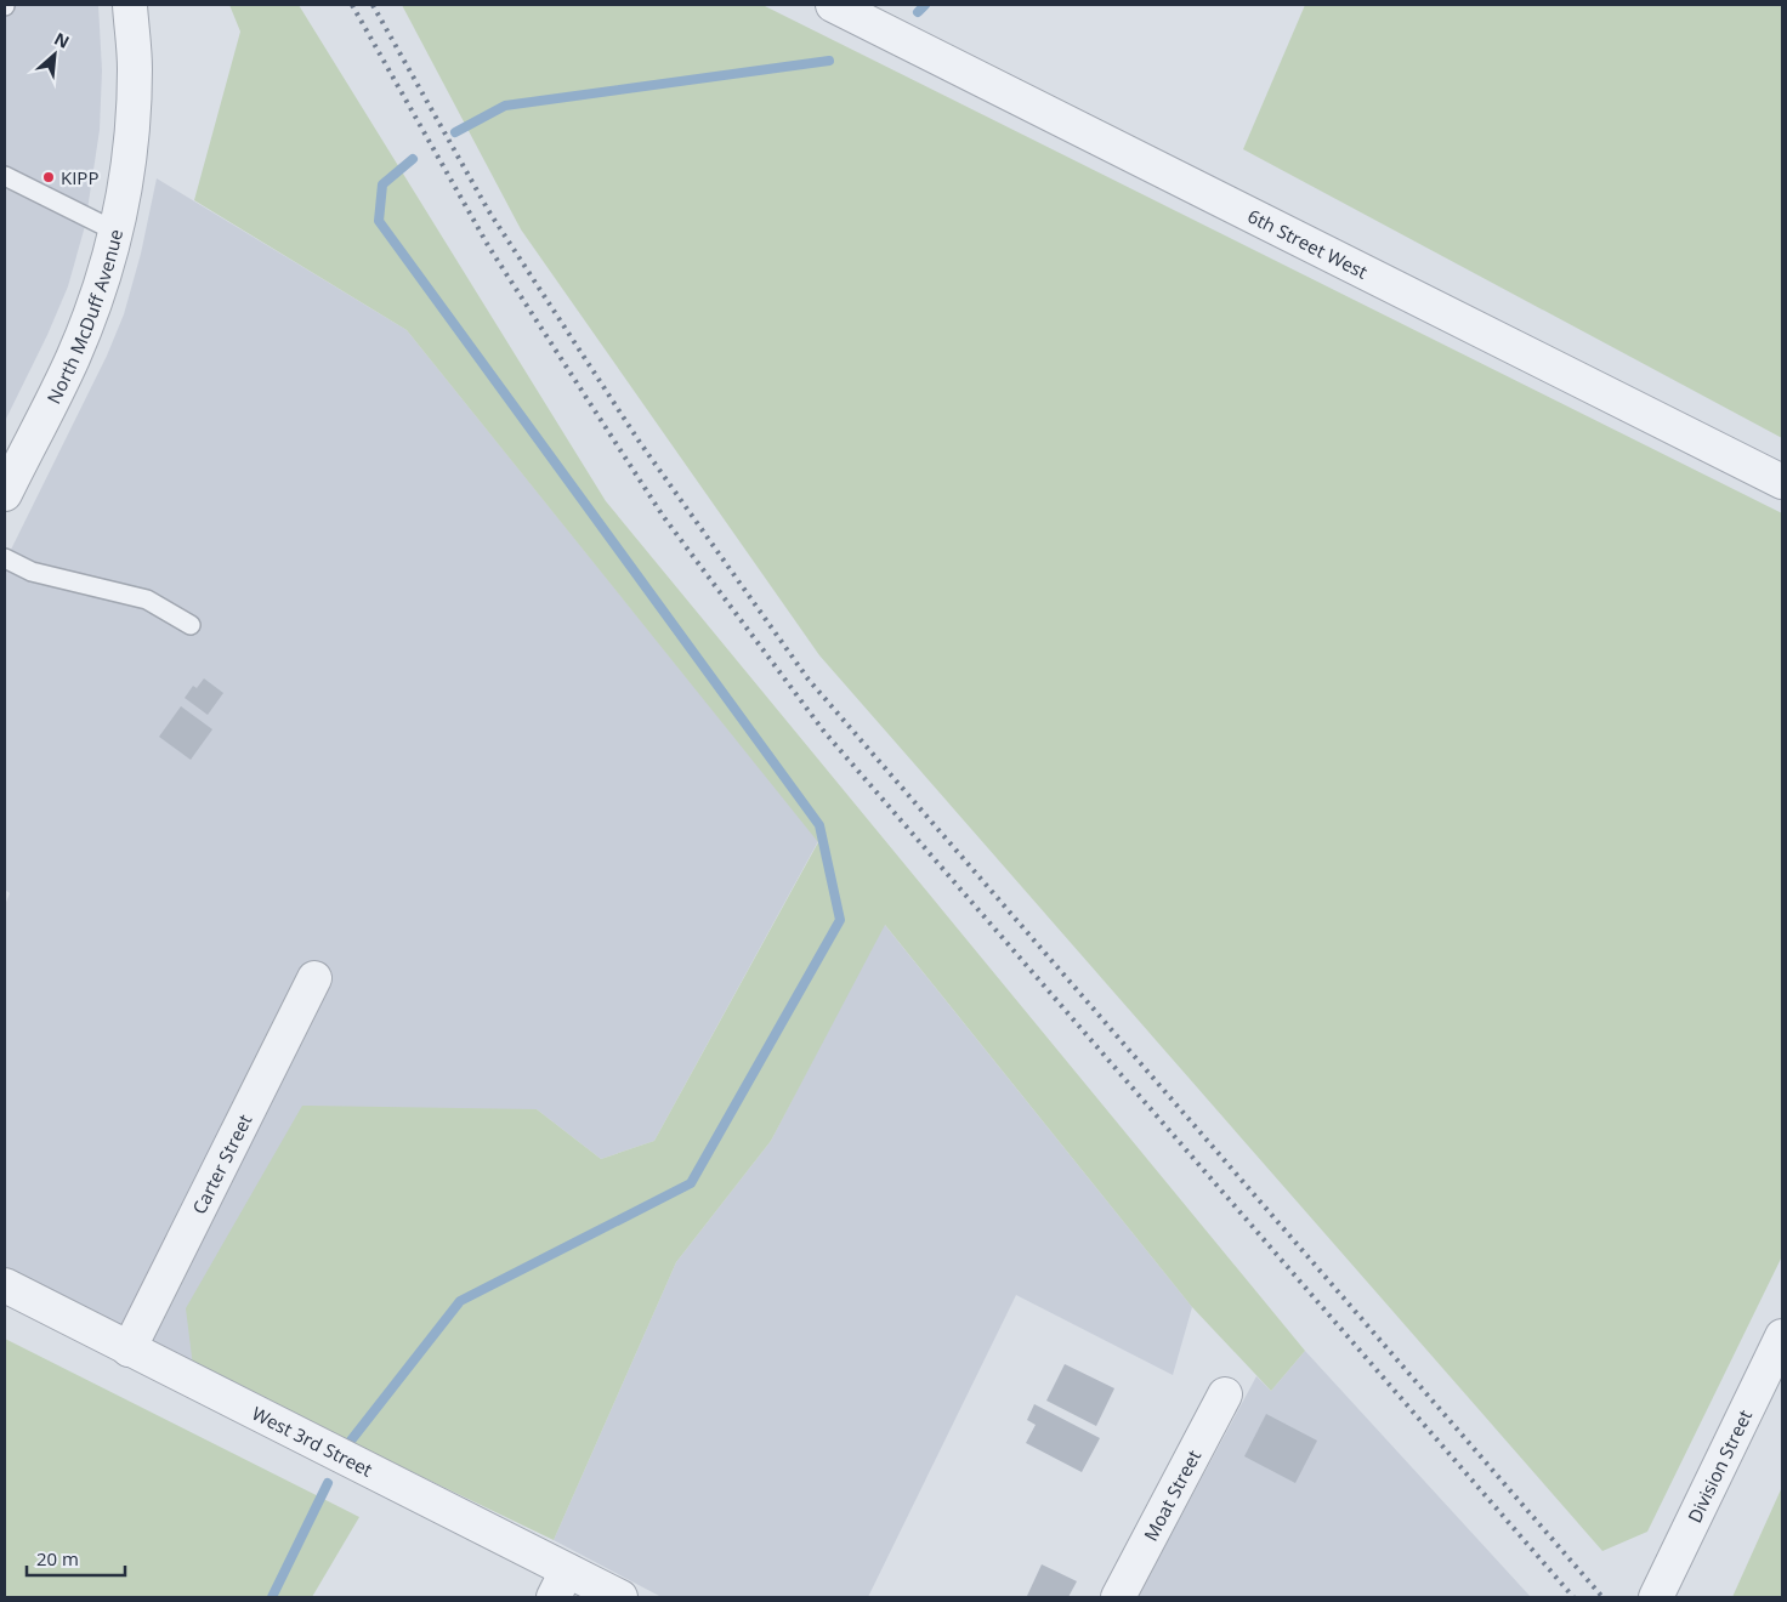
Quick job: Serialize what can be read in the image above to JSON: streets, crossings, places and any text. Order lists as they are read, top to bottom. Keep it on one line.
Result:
{"streets":{"street":["6th Street West","North McDuff Avenue","Carter Street","West 3rd Street","Division Street","Moat Street"]},"crossings":[["Carter Street","West 3rd Street"]],"places":["KIPP"],"scale_bar":"20 m","north":"top right"}
